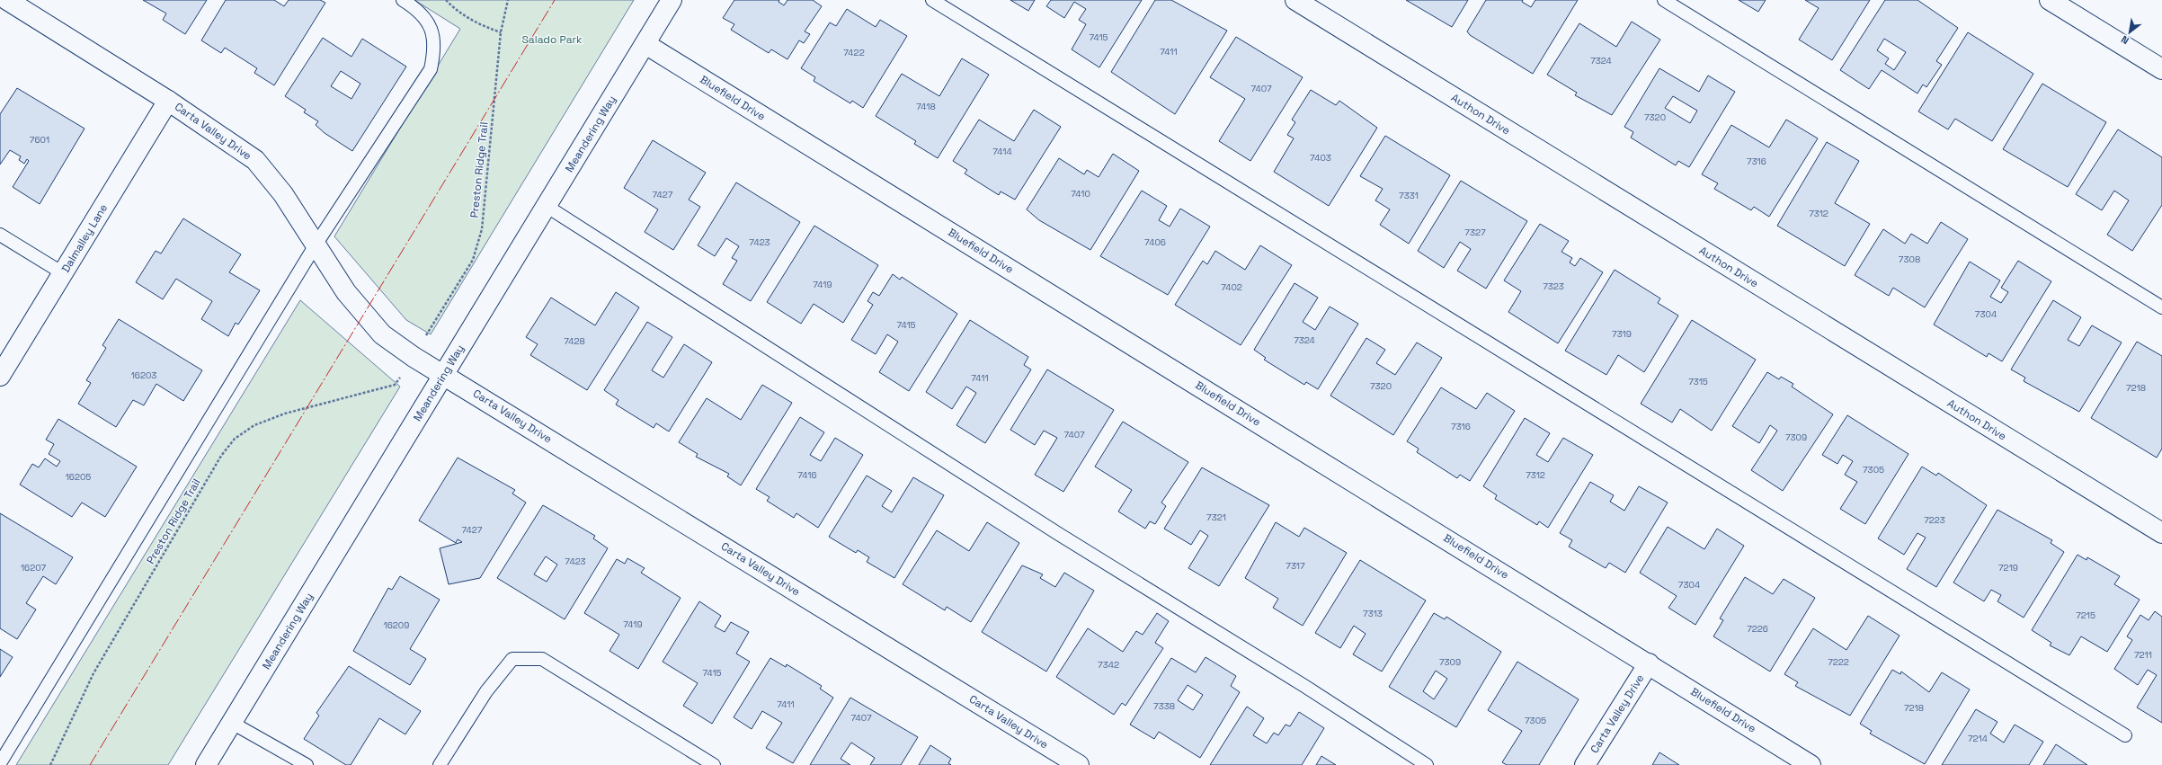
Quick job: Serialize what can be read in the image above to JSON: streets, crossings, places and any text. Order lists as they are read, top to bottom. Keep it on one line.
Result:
{"streets":{"street":["Bluefield Drive","Authon Drive","Carta Valley Drive","Meandering Way","Dalmalley Lane"],"path":["Preston Ridge Trail"]},"crossings":[["Bluefield Drive","Carta Valley Drive"],["Bluefield Drive","Meandering Way"],["Carta Valley Drive","Meandering Way"],["Carta Valley Drive","Dalmalley Lane"]],"parks":["Salado Park"],"house_numbers":["7415","7411","7422","7324","7407","7418","7320","7601","7414","7403","7316","7410","7427","7331","7312","7327","7423","7406","7308","7419","7323","7402","7304","7415","7319","7324","7428","16203","7411","7315","7320","7218","7316","7407","7309","7305","7416","7312","16205","7321","7223","7427","7423","7317","16207","7219","7304","7313","7215","7419","16209","7226","7211","7309","7222","7342","7415","7411","7338","7218","7407","7305","7214"],"north":"bottom left"}
